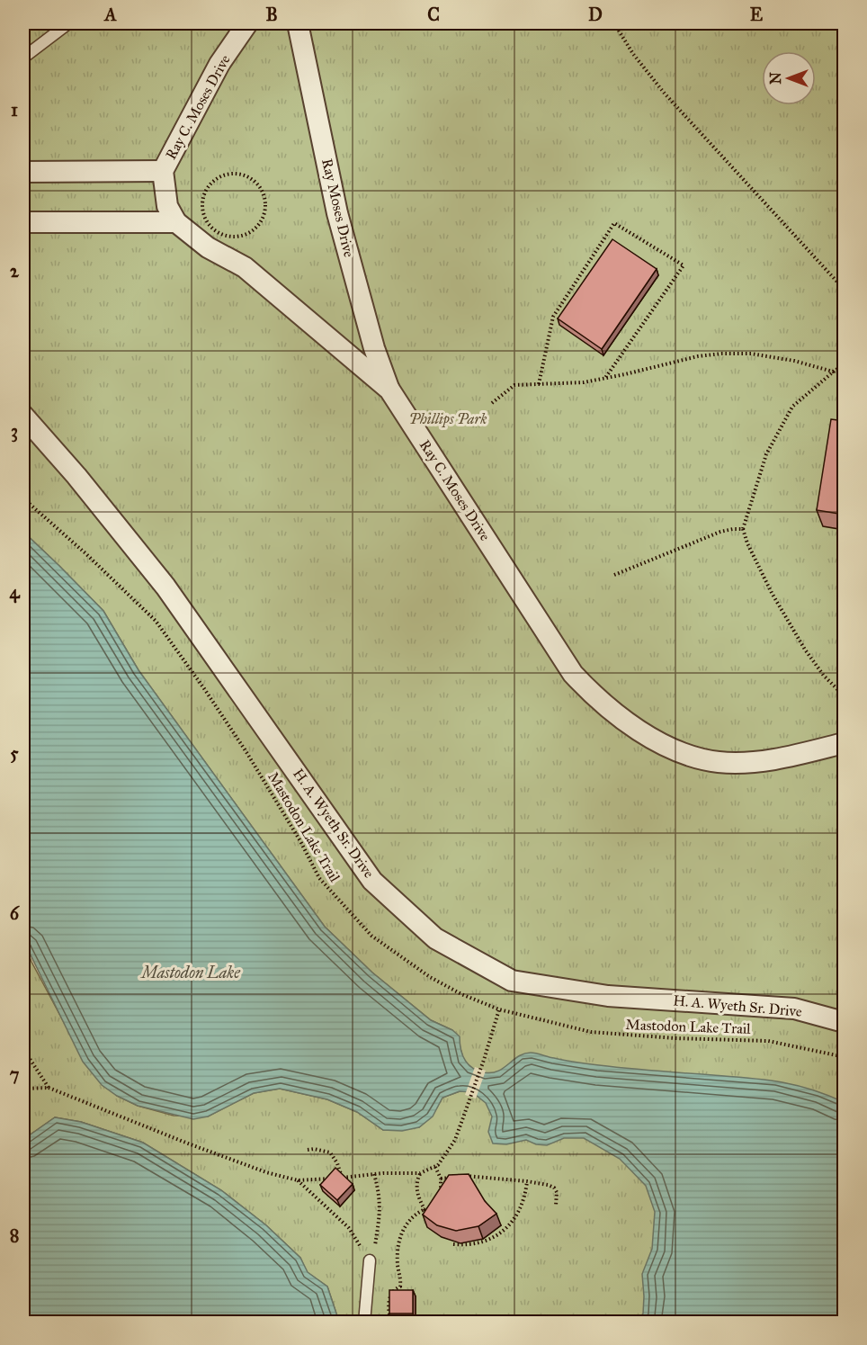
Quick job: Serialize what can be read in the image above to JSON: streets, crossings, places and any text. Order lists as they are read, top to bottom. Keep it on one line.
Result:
{"streets":{"street":["Ray C. Moses Drive","Ray Moses Drive","H. A. Wyeth Sr. Drive"],"path":["Mastodon Lake Trail"]},"crossings":[["Ray C. Moses Drive","Ray Moses Drive"]],"water":["Mastodon Lake"],"parks":["Phillips Park"],"north":"left","grid":{"columns":["A","B","C","D","E"],"rows":["1","2","3","4","5","6","7","8"]}}
